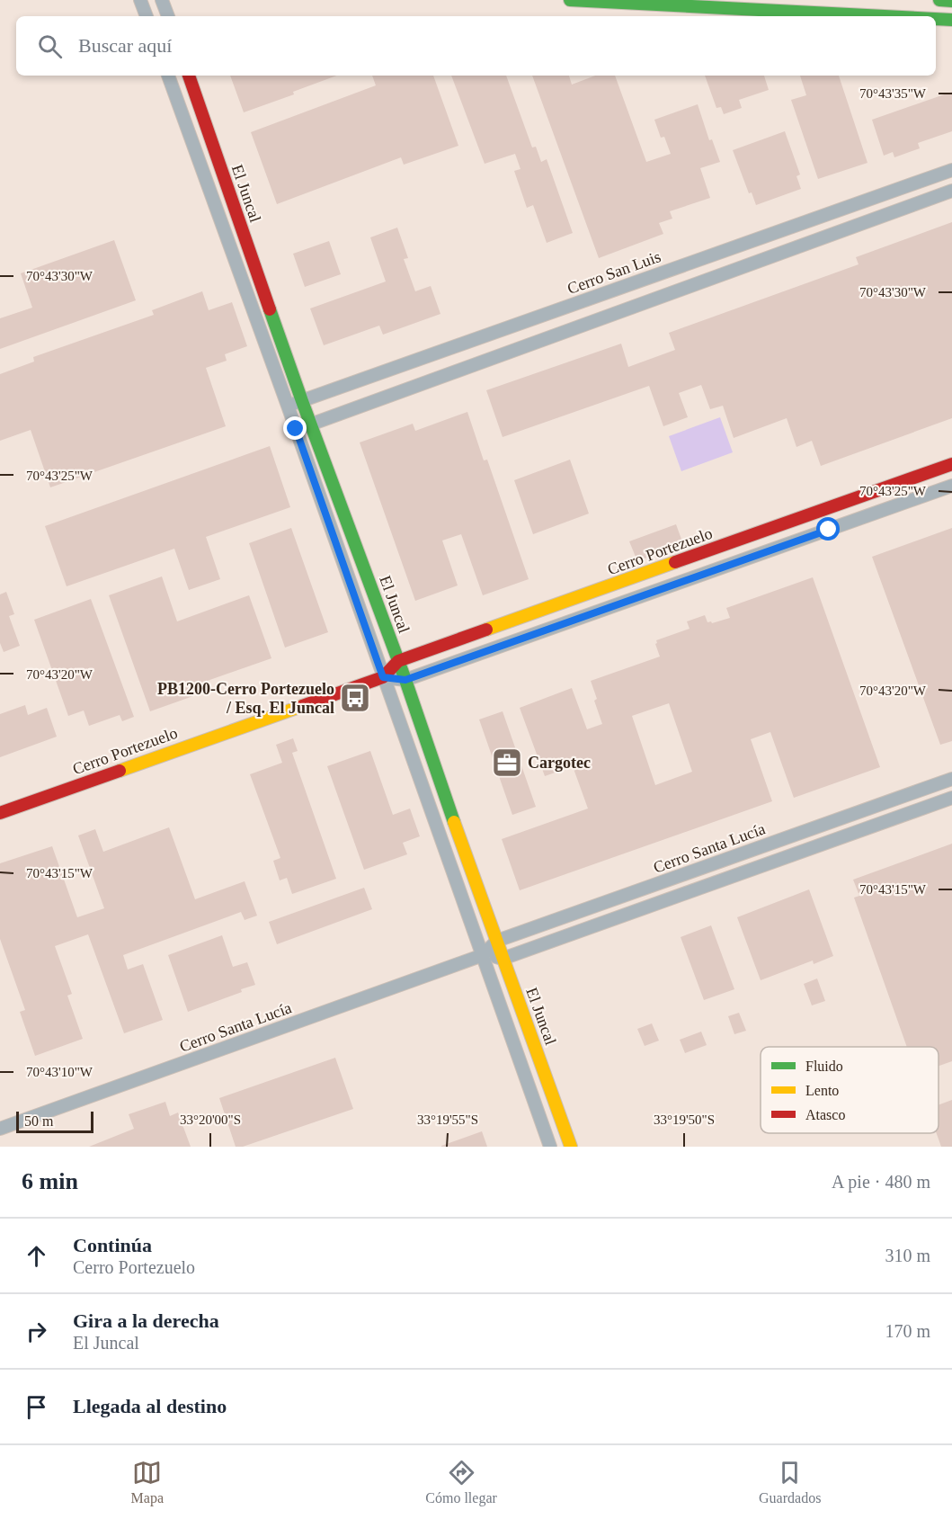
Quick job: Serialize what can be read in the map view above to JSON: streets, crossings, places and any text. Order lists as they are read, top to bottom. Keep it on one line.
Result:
{"streets":{"street":["El Juncal","Cerro San Luis","Cerro Portezuelo","Cerro Santa Lucía"]},"crossings":[["El Juncal","Cerro San Luis"],["El Juncal","Cerro Portezuelo"],["El Juncal","Cerro Santa Lucía"]],"places":{"bus stop":["PB1200-Cerro Portezuelo / Esq. El Juncal"],"office":["Cargotec"]},"legend":["Fluido","Lento","Atasco"],"scale_bar":"50 m","page":{"search":"Buscar aquí","scale":"50 m","heading":["6 min","A pie · 480 m"],"list":[["Continúa","Cerro Portezuelo","310 m"],["Gira a la derecha","El Juncal","170 m"],"Llegada al destino"],"nav":["Mapa","Cómo llegar","Guardados"]},"coordinates":["70°43'35\"W","70°43'30\"W","70°43'25\"W","70°43'20\"W","70°43'15\"W","70°43'10\"W","33°20'00\"S","33°19'55\"S","33°19'50\"S"]}
